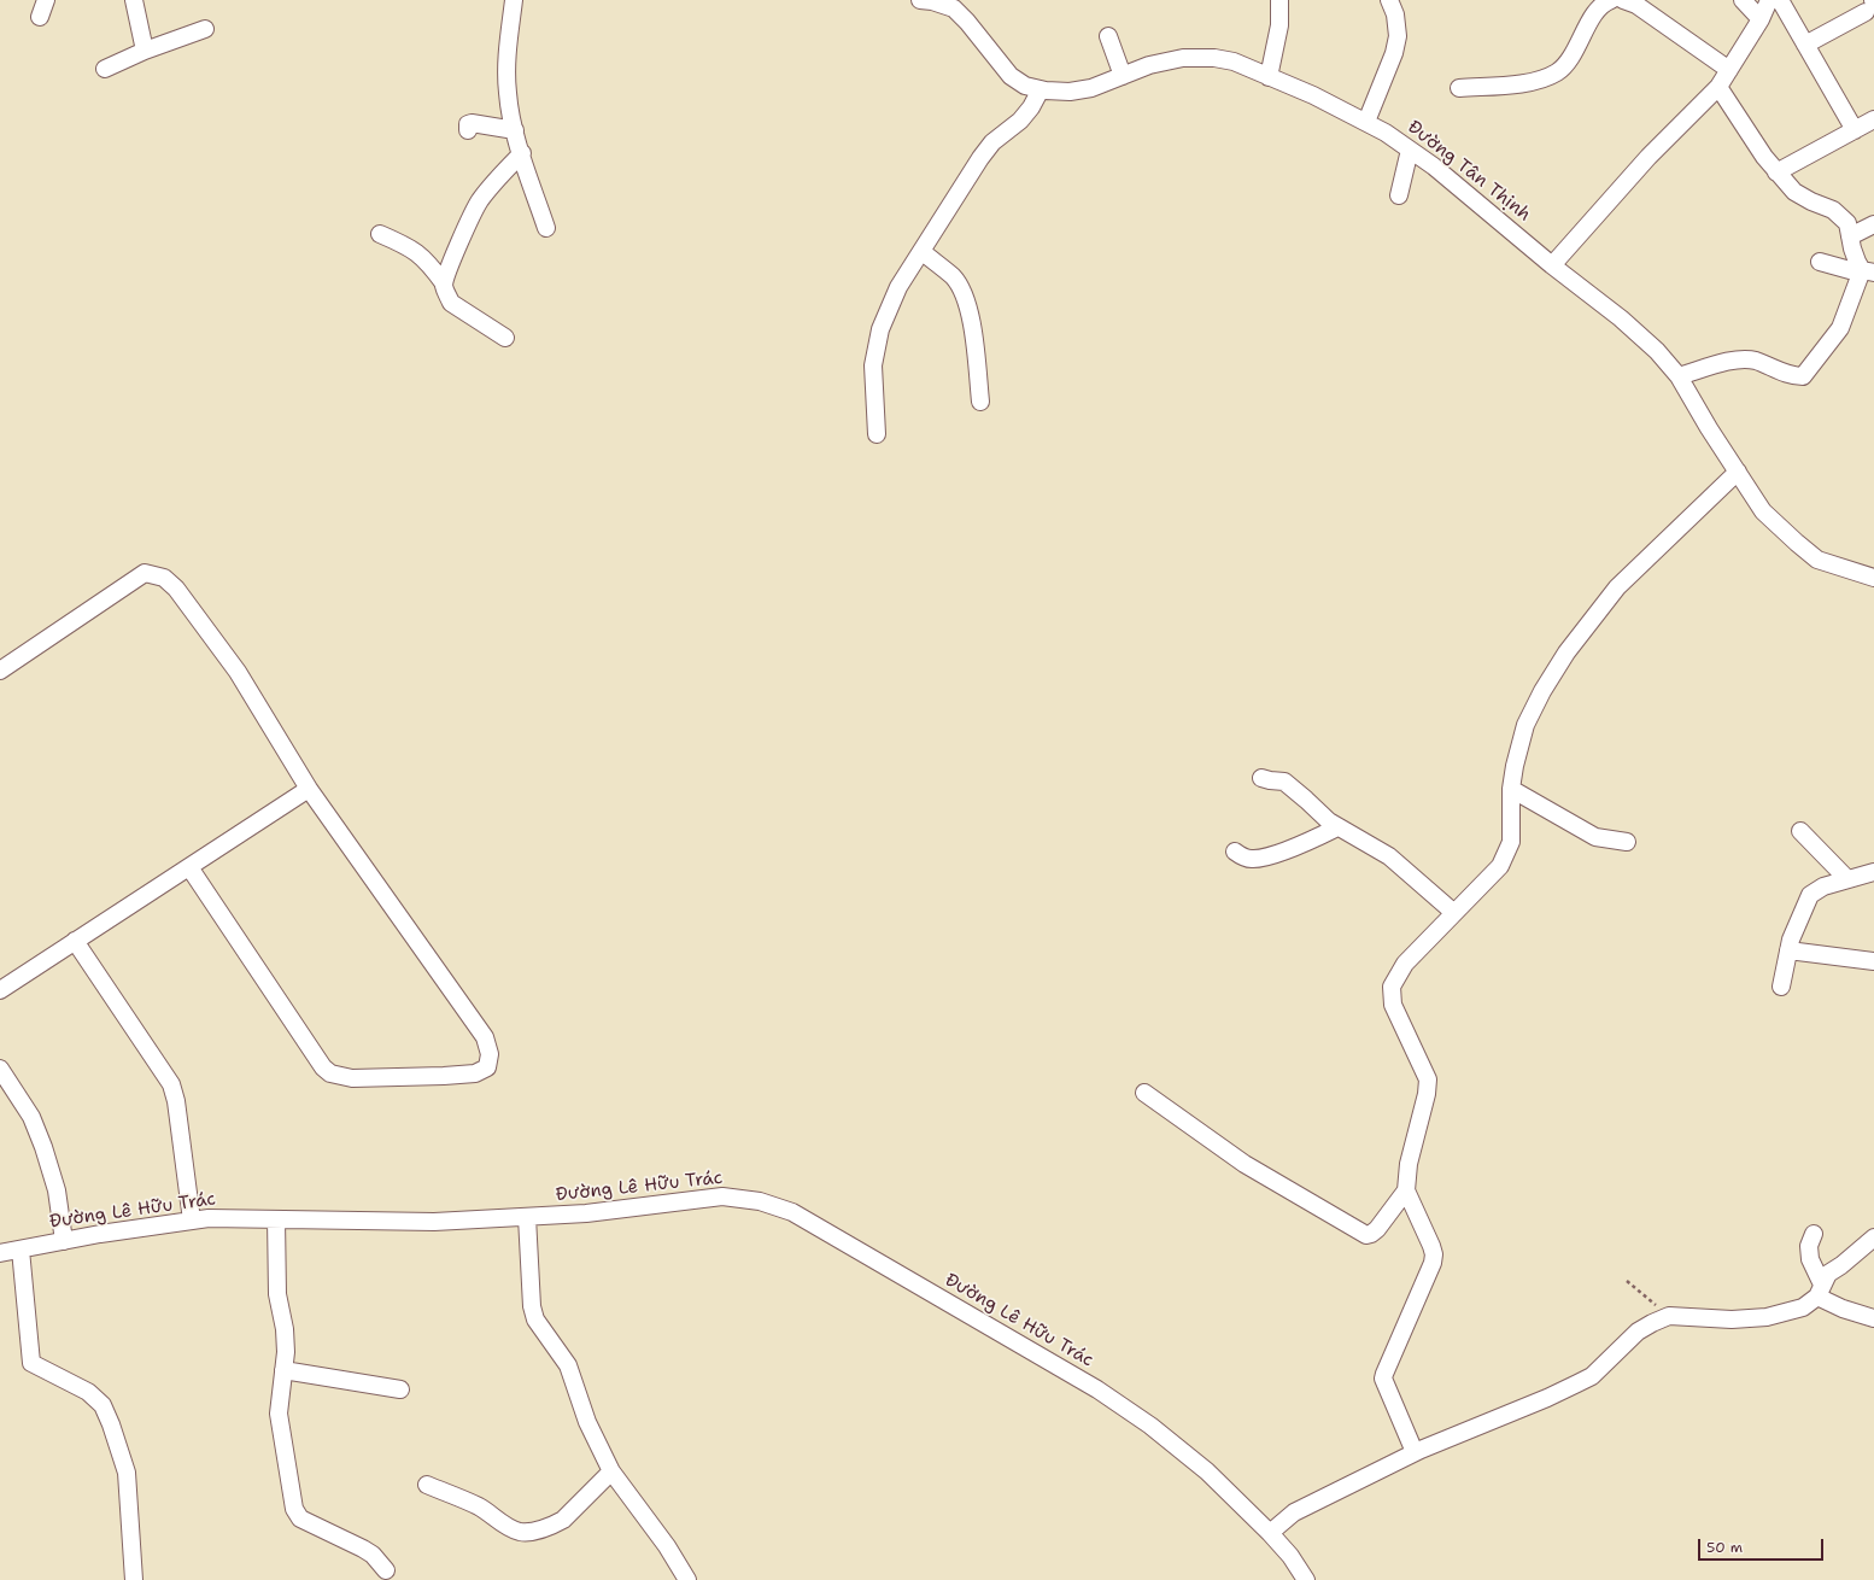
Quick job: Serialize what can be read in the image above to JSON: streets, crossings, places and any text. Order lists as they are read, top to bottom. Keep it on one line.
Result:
{"streets":{"street":["Đường Tân Thịnh","Đường Lê Hữu Trác"]},"scale_bar":"50 m"}
